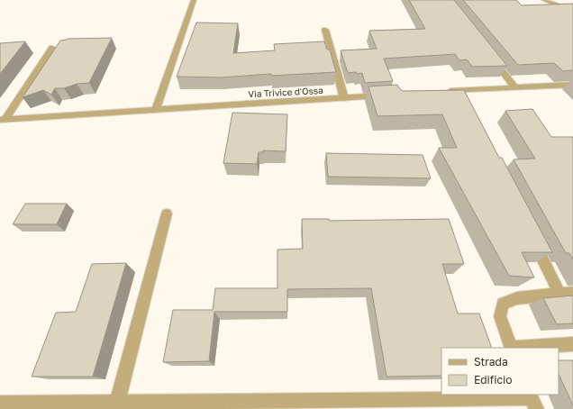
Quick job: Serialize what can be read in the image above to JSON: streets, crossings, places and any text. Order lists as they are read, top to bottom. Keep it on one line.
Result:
{"streets":{"street":["Via Trivice d'Ossa"]},"legend":["Strada","Edificio"]}
